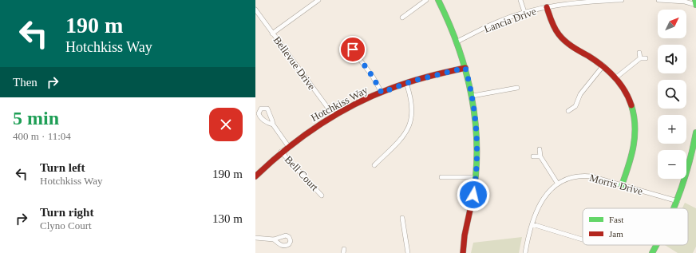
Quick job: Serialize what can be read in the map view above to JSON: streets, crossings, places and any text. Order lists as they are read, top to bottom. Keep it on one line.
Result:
{"streets":{"street":["Lancia Drive","Bellevue Drive","Hotchkiss Way","Bell Court","Morris Drive"]},"crossings":[["Bellevue Drive","Hotchkiss Way"],["Hotchkiss Way","Bell Court"]],"legend":["Fast","Jam"],"north":"top right","page":{"turn":["190 m","Hotchkiss Way"],"map_buttons":["+","−"],"then":"Then","heading":["5 min","400 m · 11:04"],"list":[{"name":"Turn left","note":"Hotchkiss Way","value":"190 m"},{"name":"Turn right","note":"Clyno Court","value":"130 m"}]}}
